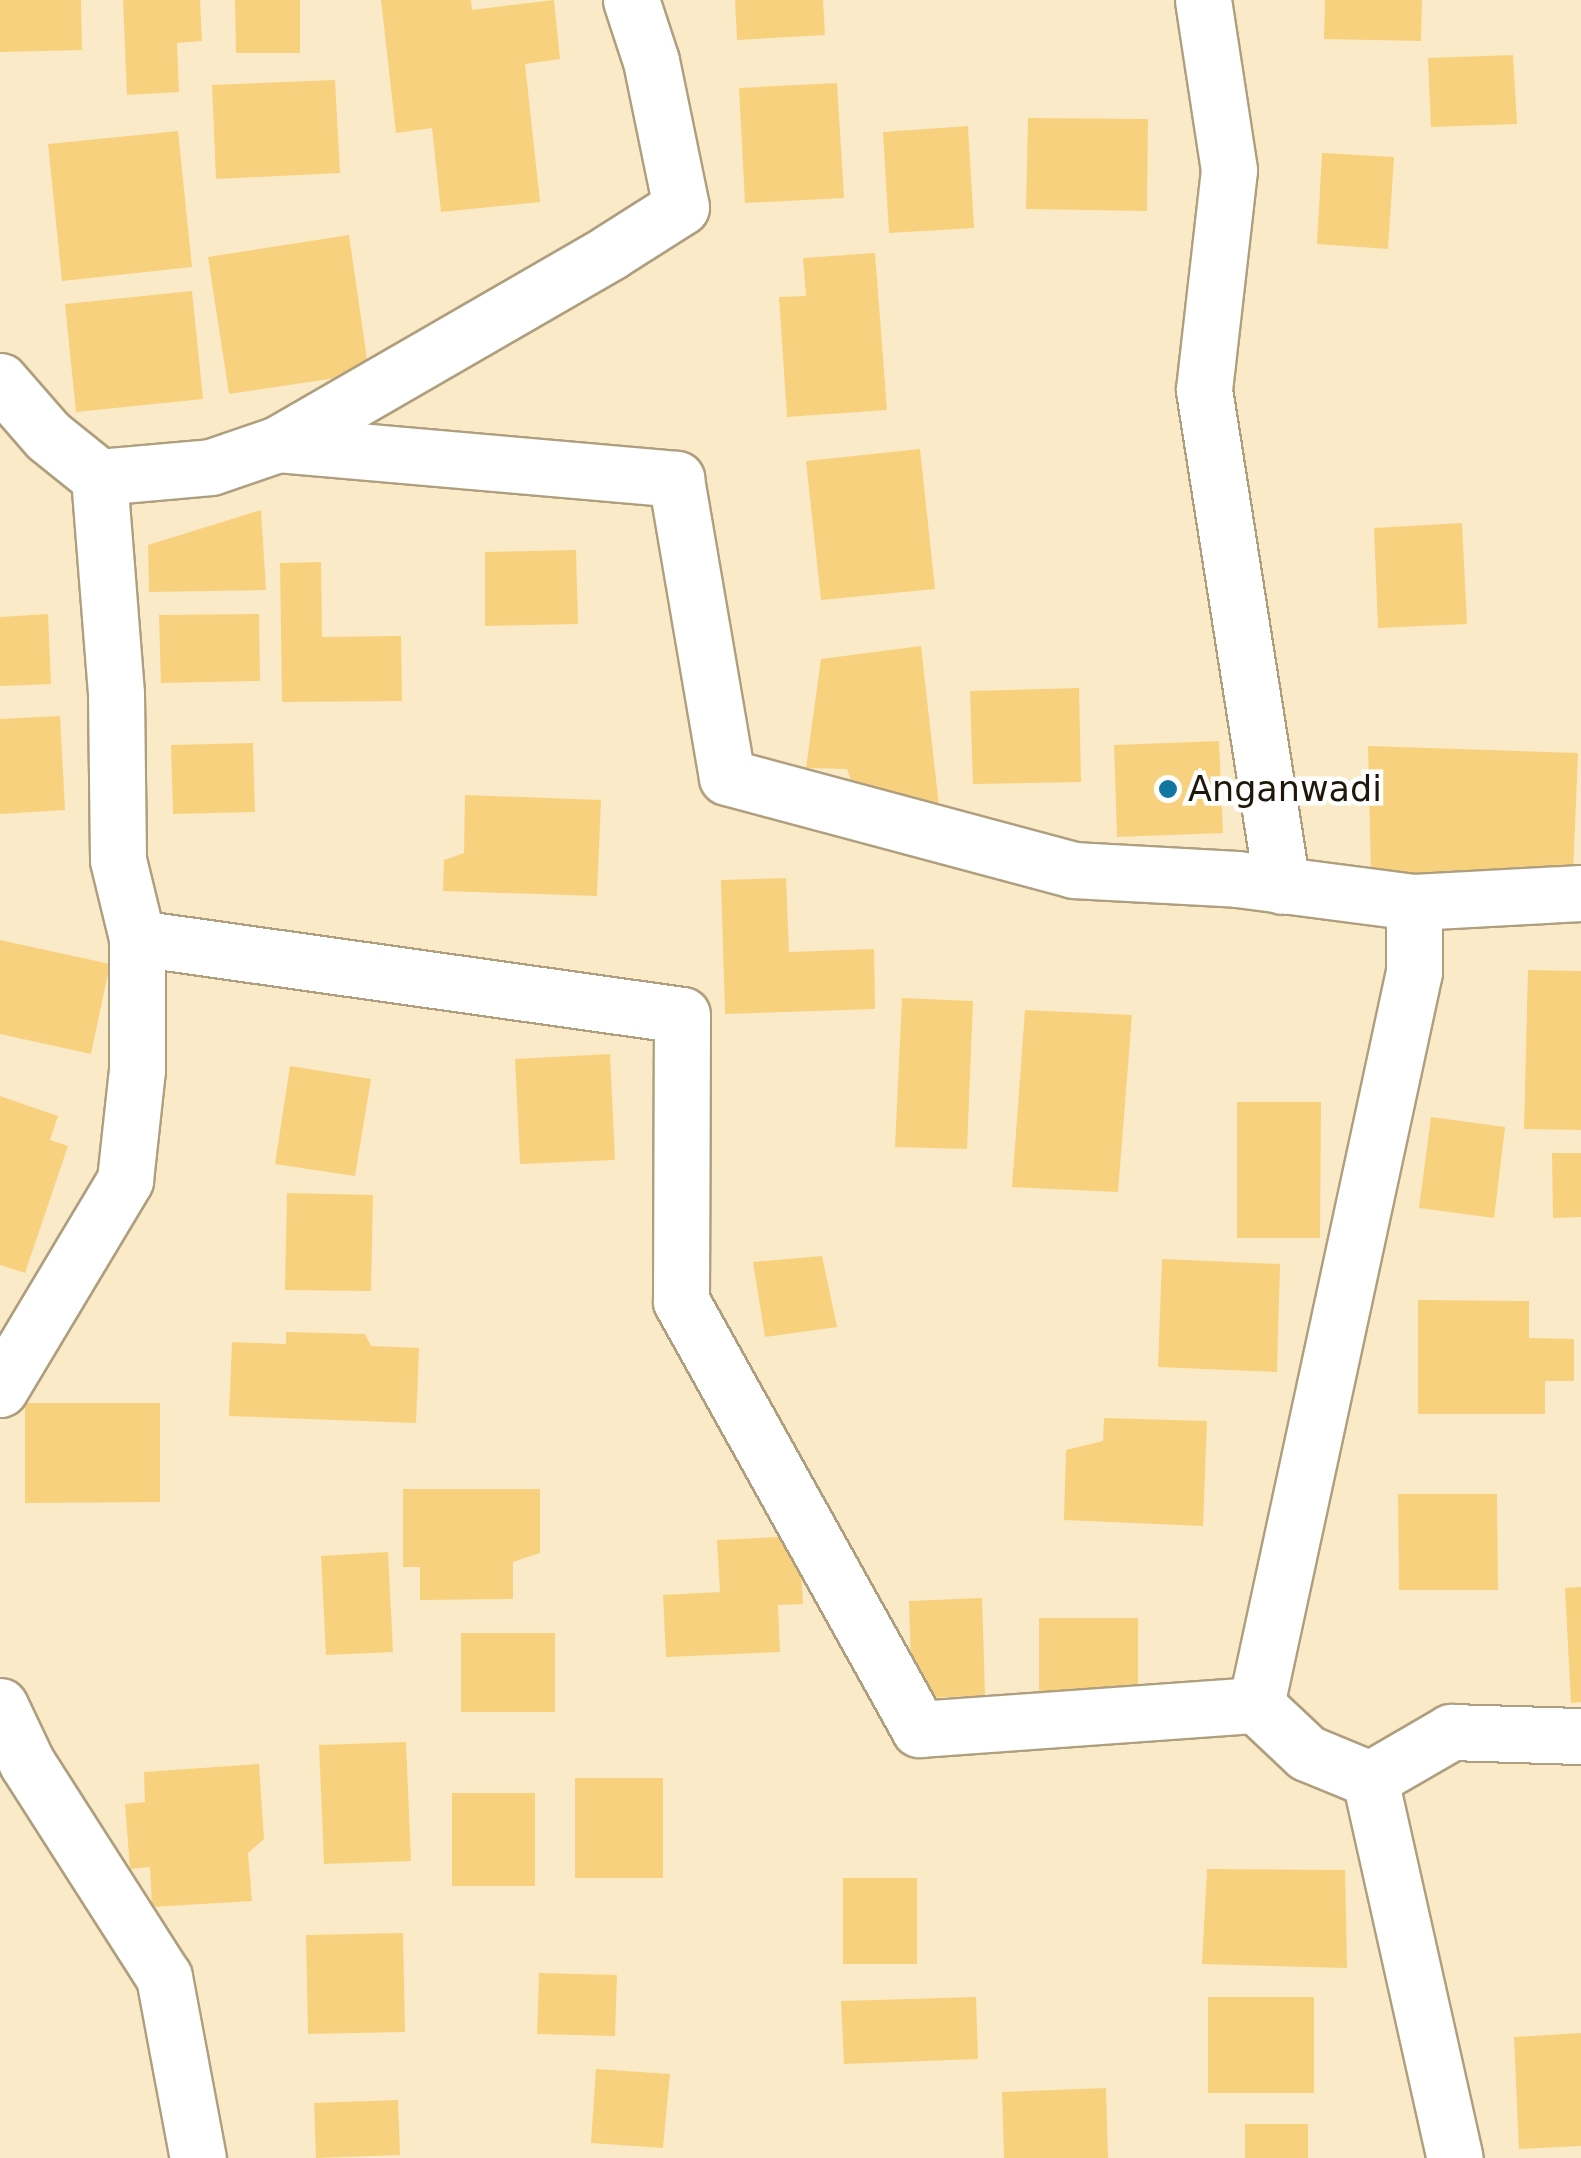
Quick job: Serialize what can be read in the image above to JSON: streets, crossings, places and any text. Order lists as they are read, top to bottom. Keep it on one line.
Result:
{"places":["Anganwadi"]}
